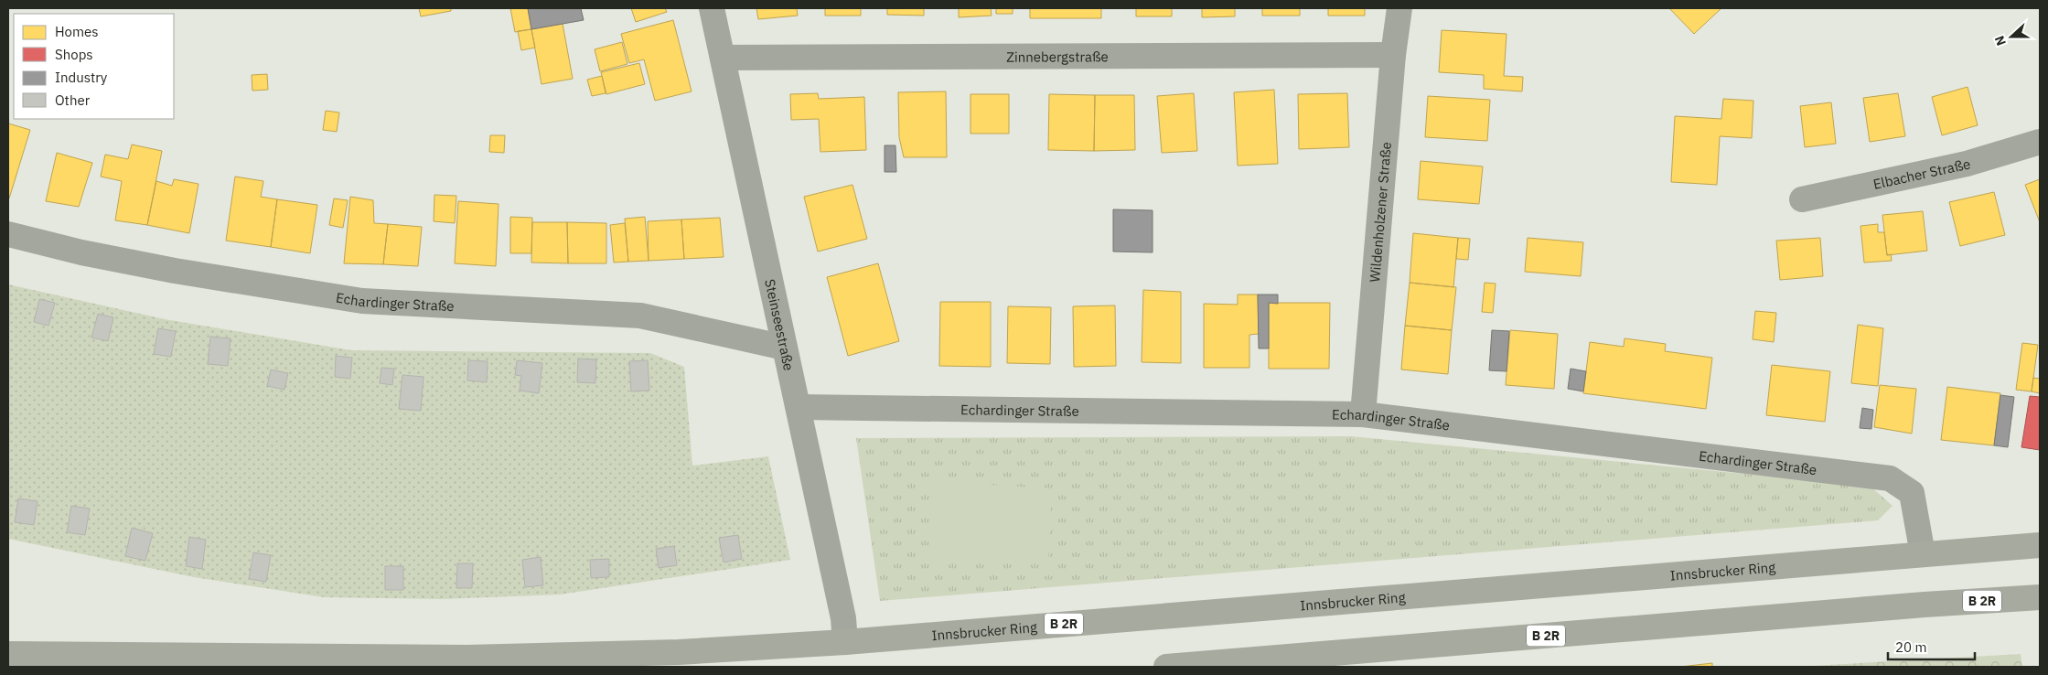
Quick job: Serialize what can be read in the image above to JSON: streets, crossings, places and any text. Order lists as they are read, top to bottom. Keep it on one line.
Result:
{"streets":{"main road":["Innsbrucker Ring","B 2R"],"street":["Zinnebergstraße","Elbacher Straße","Wildenholzener Straße","Echardinger Straße","Steinseestraße"]},"crossings":[["Zinnebergstraße","Wildenholzener Straße"],["Zinnebergstraße","Steinseestraße"],["Wildenholzener Straße","Echardinger Straße"],["Echardinger Straße","Steinseestraße"],["Echardinger Straße","Innsbrucker Ring"],["Steinseestraße","Innsbrucker Ring"]],"legend":["Homes","Shops","Industry","Other"],"scale_bar":"20 m","north":"left"}
